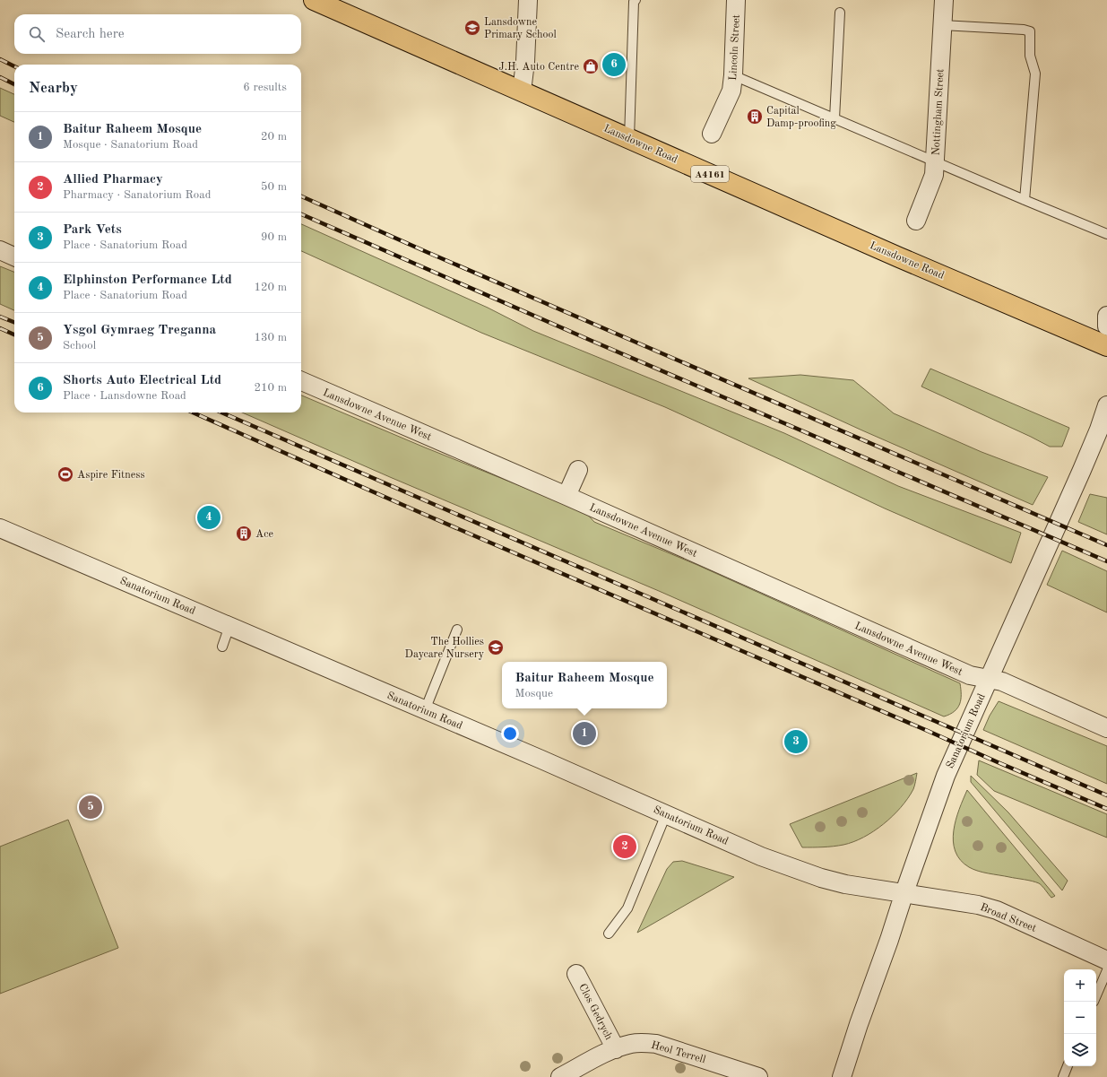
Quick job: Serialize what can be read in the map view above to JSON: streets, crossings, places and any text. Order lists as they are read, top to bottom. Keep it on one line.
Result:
{"streets":{"main road":["Lansdowne Road","A4161"],"street":["Lincoln Street","Nottingham Street","Lansdowne Avenue West","Sanatorium Road","Broad Street","Clos Gedrych","Heol Terrell"]},"crossings":[["Lansdowne Avenue West","Sanatorium Road"],["Sanatorium Road","Broad Street"],["Clos Gedrych","Heol Terrell"]],"places":{"school or university":["Lansdowne Primary School","The Hollies Daycare Nursery"],"shop":["J.H. Auto Centre"],"building":["Capital Damp-proofing","Ace"],"sports":["Aspire Fitness"]},"page":{"search":"Search here","pins":["6","4","1","3","5","2"],"heading":["Nearby","6 results"],"list":[{"mark":"1","name":"Baitur Raheem Mosque","note":"Mosque · Sanatorium Road","value":"20 m"},{"mark":"2","name":"Allied Pharmacy","note":"Pharmacy · Sanatorium Road","value":"50 m"},{"mark":"3","name":"Park Vets","note":"Place · Sanatorium Road","value":"90 m"},{"mark":"4","name":"Elphinston Performance Ltd","note":"Place · Sanatorium Road","value":"120 m"},{"mark":"5","name":"Ysgol Gymraeg Treganna","note":"School","value":"130 m"},{"mark":"6","name":"Shorts Auto Electrical Ltd","note":"Place · Lansdowne Road","value":"210 m"}],"popup":["Baitur Raheem Mosque","Mosque"],"map_buttons":["+","−"]}}
